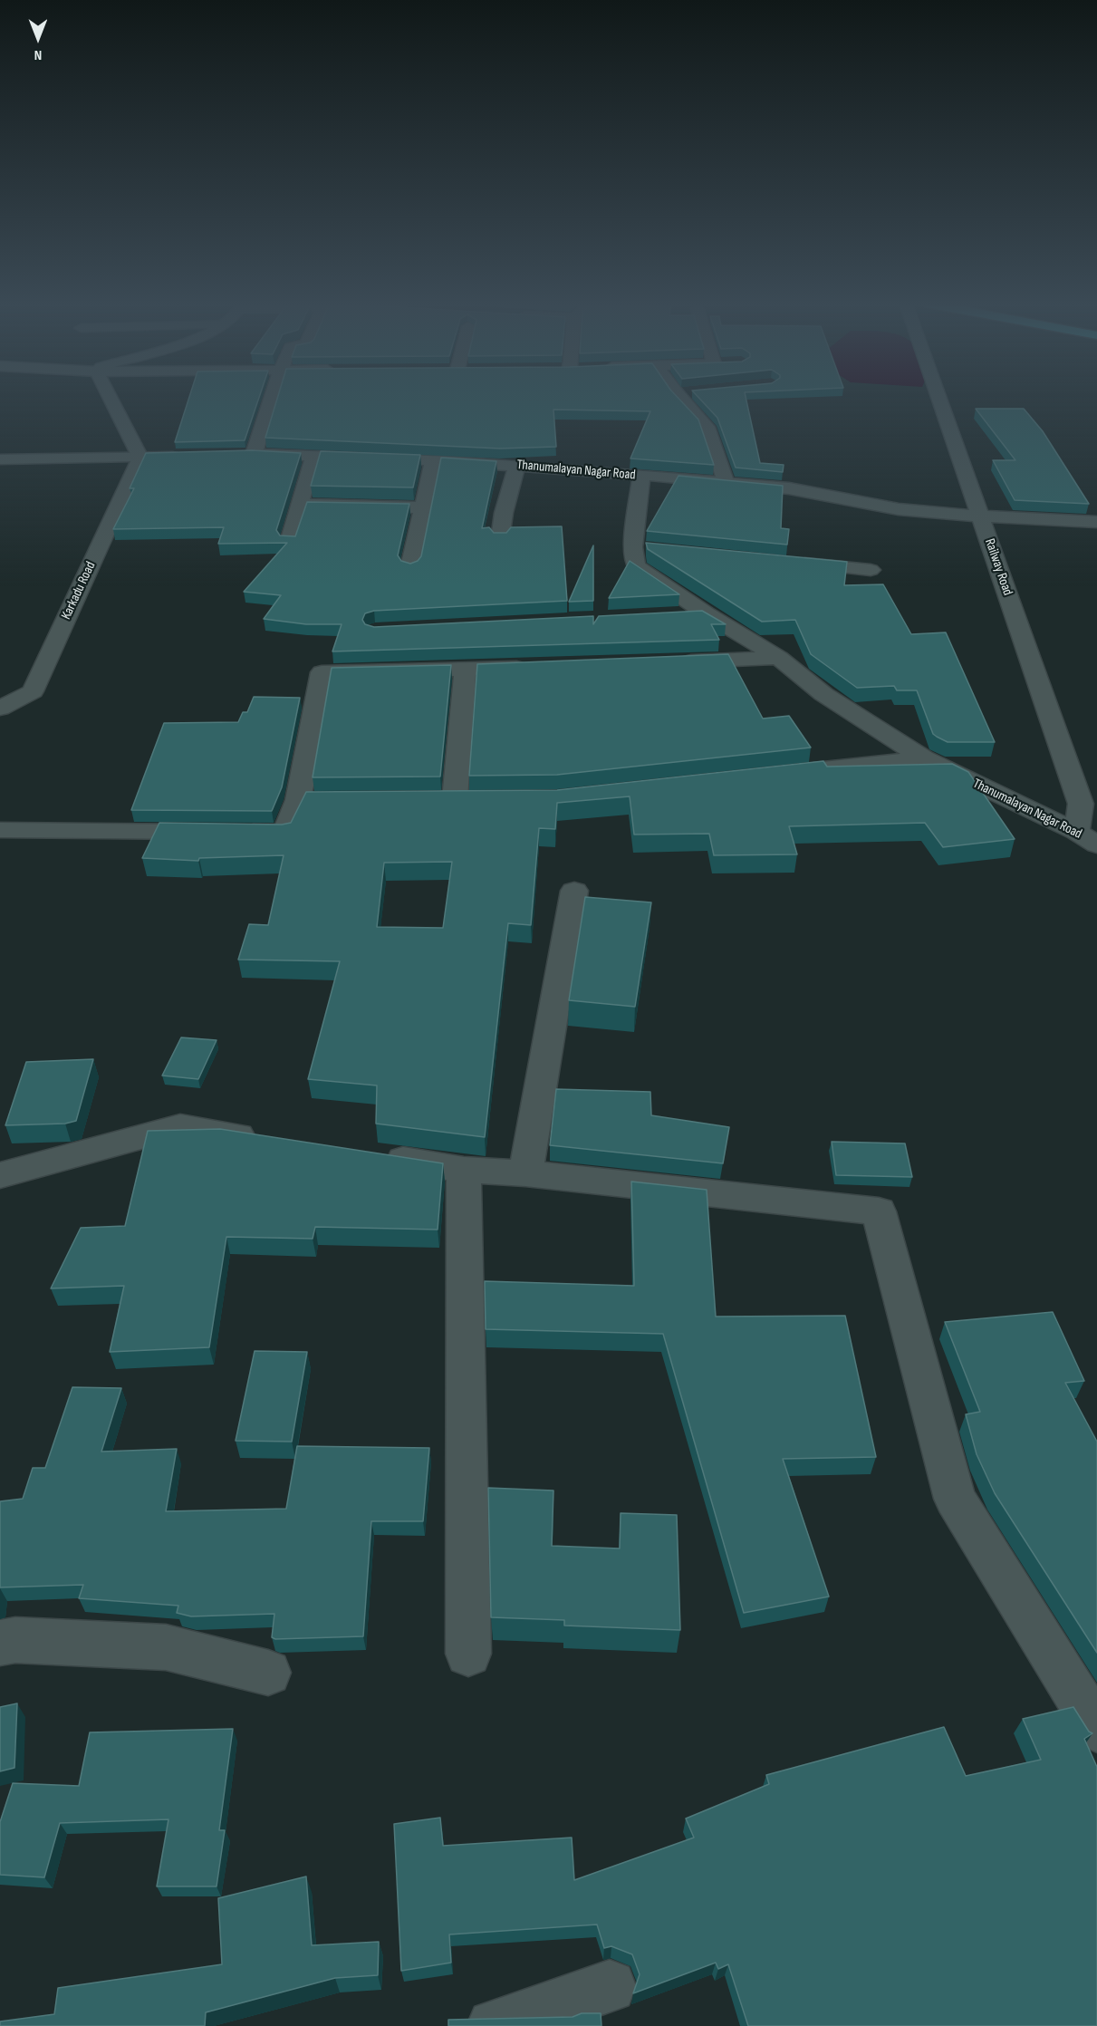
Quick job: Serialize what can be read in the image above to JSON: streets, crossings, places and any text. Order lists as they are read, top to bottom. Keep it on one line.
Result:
{"streets":{"street":["Thanumalayan Nagar Road","Railway Road","Karkadu Road"]},"crossings":[["Thanumalayan Nagar Road","Railway Road"]],"north":"bottom"}
